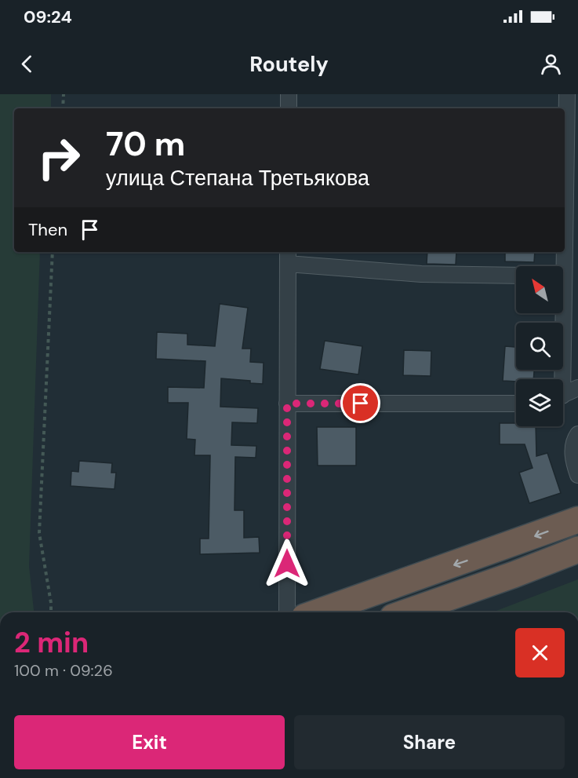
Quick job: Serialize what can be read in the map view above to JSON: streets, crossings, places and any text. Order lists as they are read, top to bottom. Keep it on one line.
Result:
{"north":"top left","page":{"status":"09:24","header":"Routely","turn":["70 m","улица Степана Третьякова"],"then":"Then","heading":["2 min","100 m · 09:26"],"buttons":["Exit","Share"]}}
